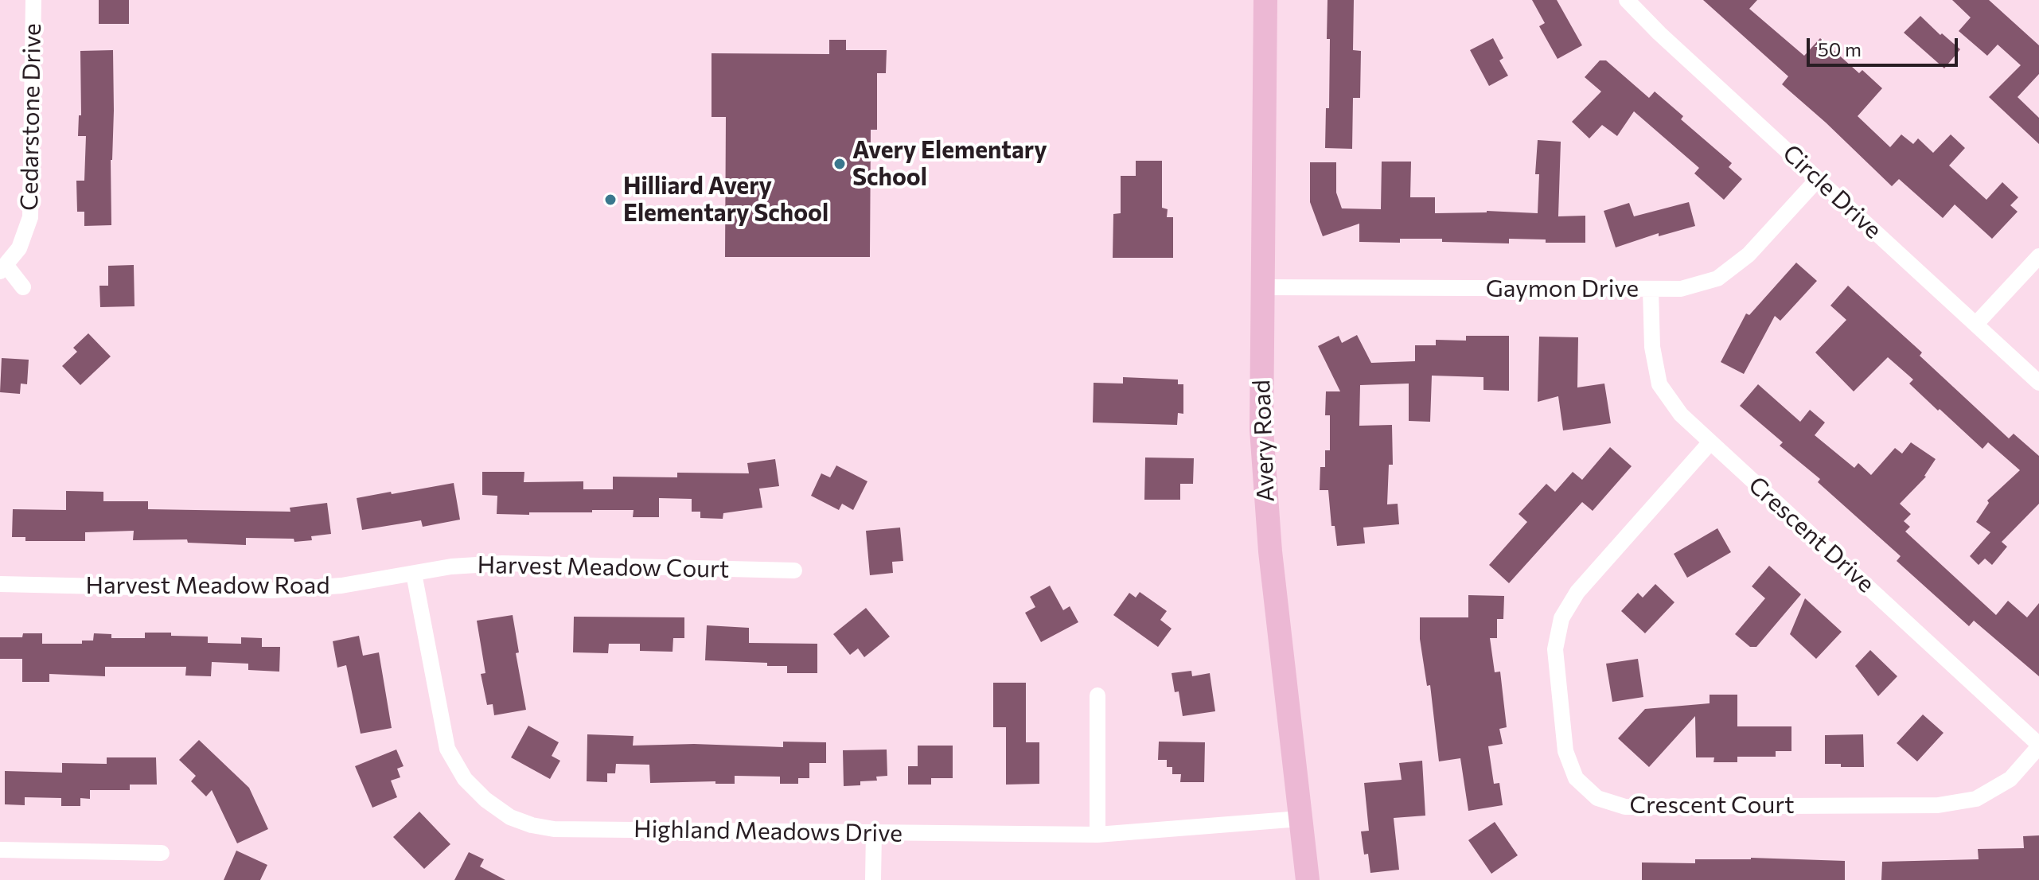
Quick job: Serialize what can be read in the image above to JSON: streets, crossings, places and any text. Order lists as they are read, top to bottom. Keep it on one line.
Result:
{"streets":{"main road":["Avery Road"],"street":["Cedarstone Drive","Circle Drive","Gaymon Drive","Crescent Drive","Harvest Meadow Court","Harvest Meadow Road","Crescent Court","Highland Meadows Drive"]},"crossings":[["Circle Drive","Gaymon Drive"],["Gaymon Drive","Avery Road"],["Gaymon Drive","Crescent Drive"],["Avery Road","Highland Meadows Drive"],["Crescent Drive","Crescent Court"],["Harvest Meadow Court","Harvest Meadow Road"],["Harvest Meadow Court","Highland Meadows Drive"],["Harvest Meadow Road","Highland Meadows Drive"]],"places":["Avery Elementary School","Hilliard Avery Elementary School"],"scale_bar":"50 m"}
